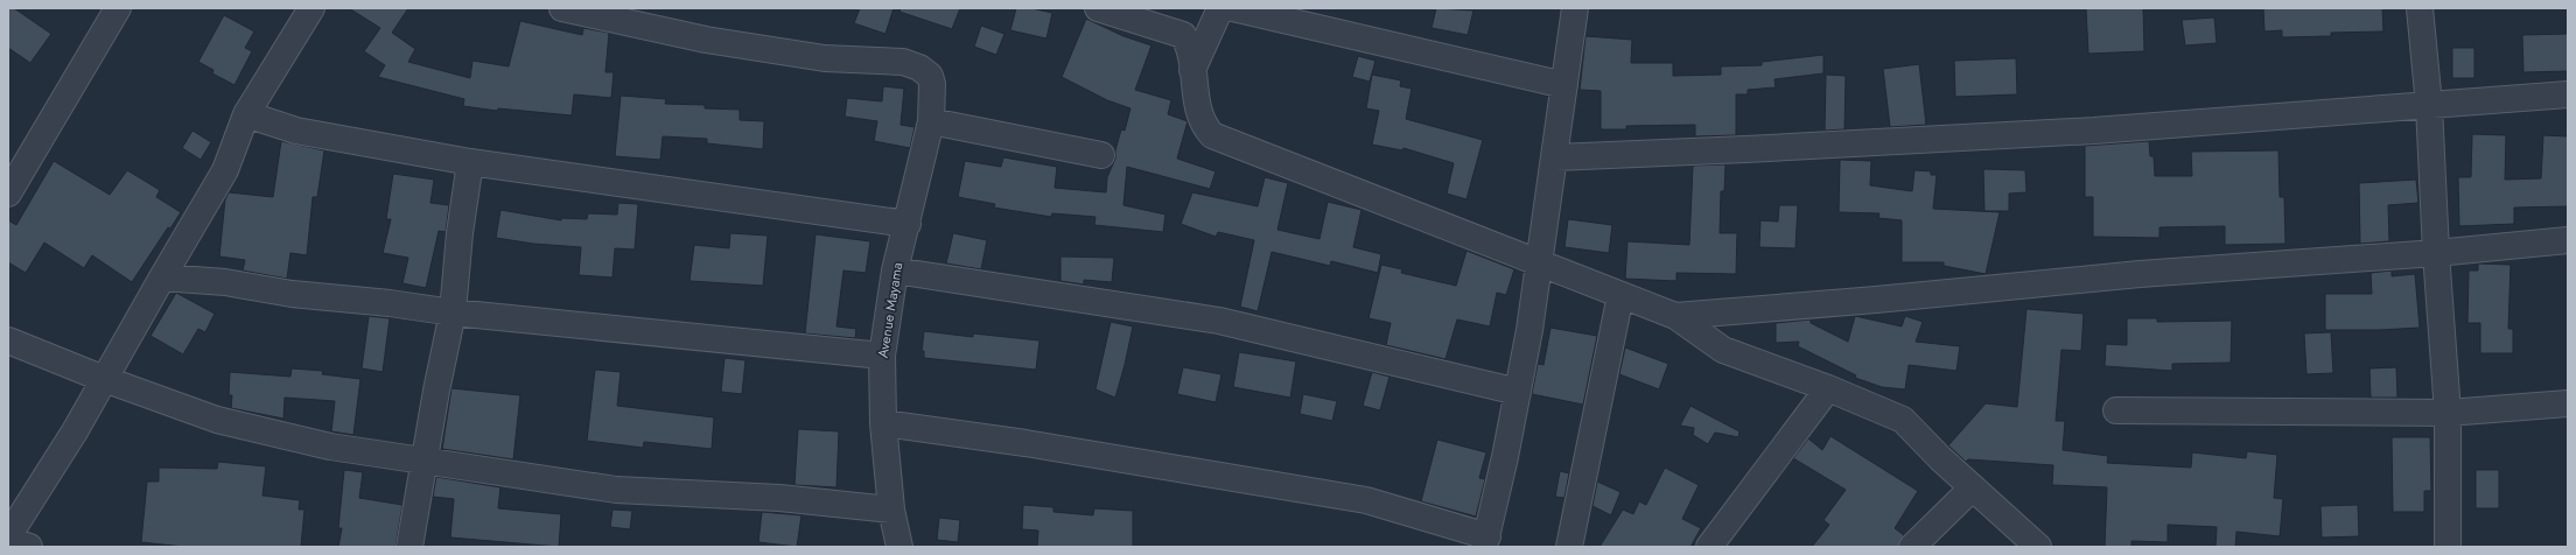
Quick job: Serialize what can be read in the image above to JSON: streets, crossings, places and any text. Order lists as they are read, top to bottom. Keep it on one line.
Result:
{"streets":{"street":["Avenue Mayama"]}}
